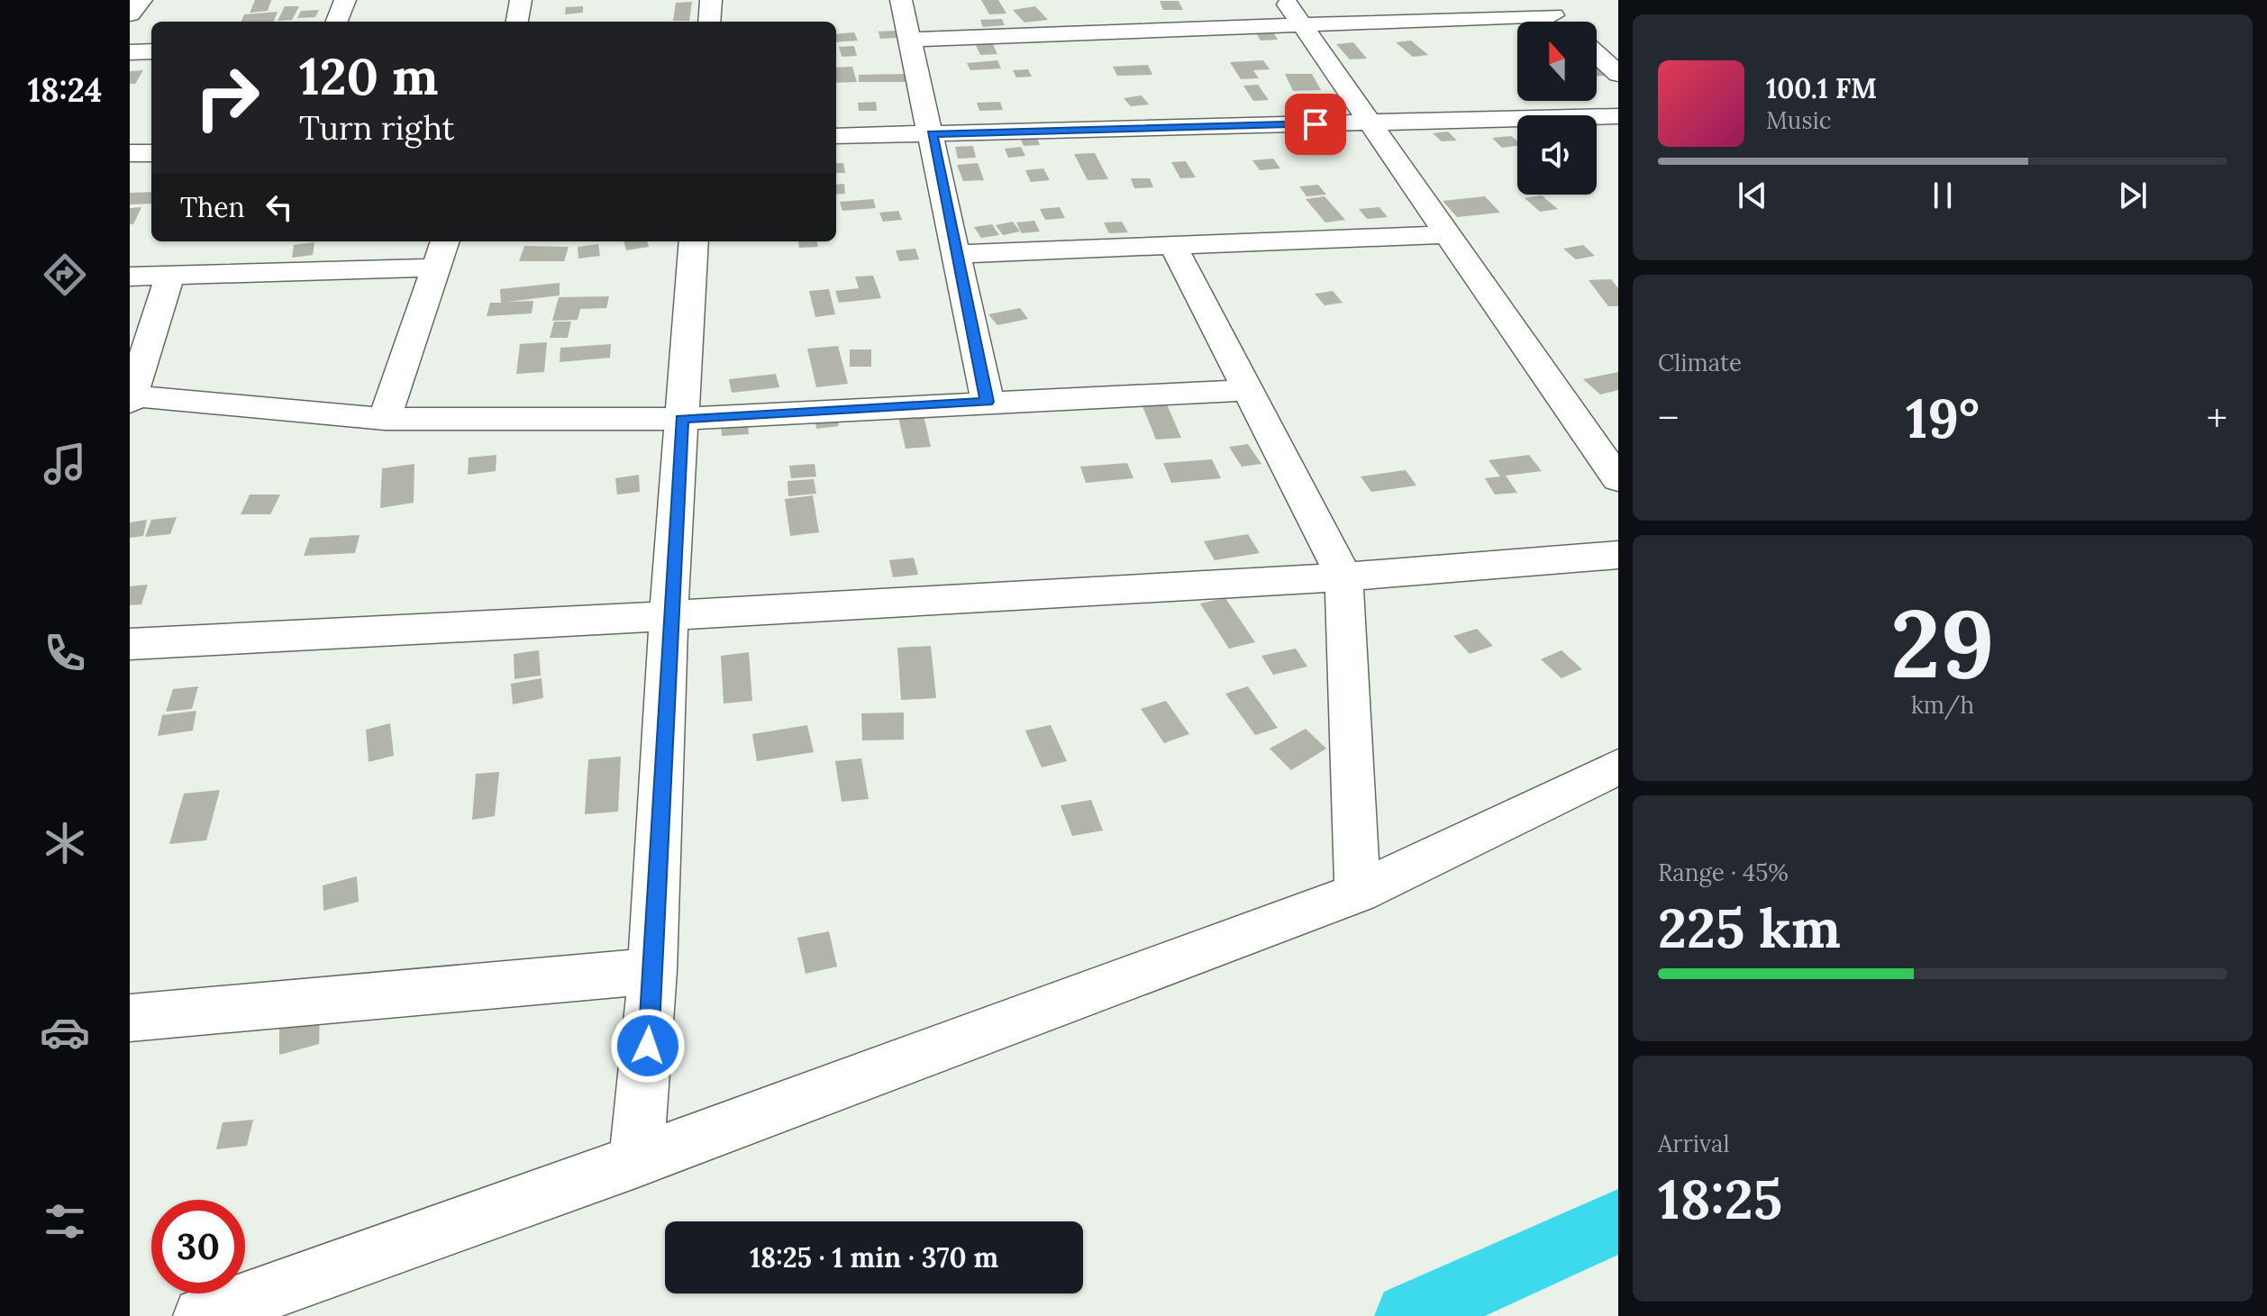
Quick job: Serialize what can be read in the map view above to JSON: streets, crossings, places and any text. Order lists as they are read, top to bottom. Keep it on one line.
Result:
{"north":"top","page":{"tabs":"18:24","turn":["120 m","Turn right"],"song":["100.1 FM","Music"],"then":"Then","tile":["Climate",["29","km/h"],["Range · 45%","225 km"],["Arrival","18:25"]],"heat":["−","19°","+"],"limit":"30","trip":"18:25 · 1 min · 370 m"}}
